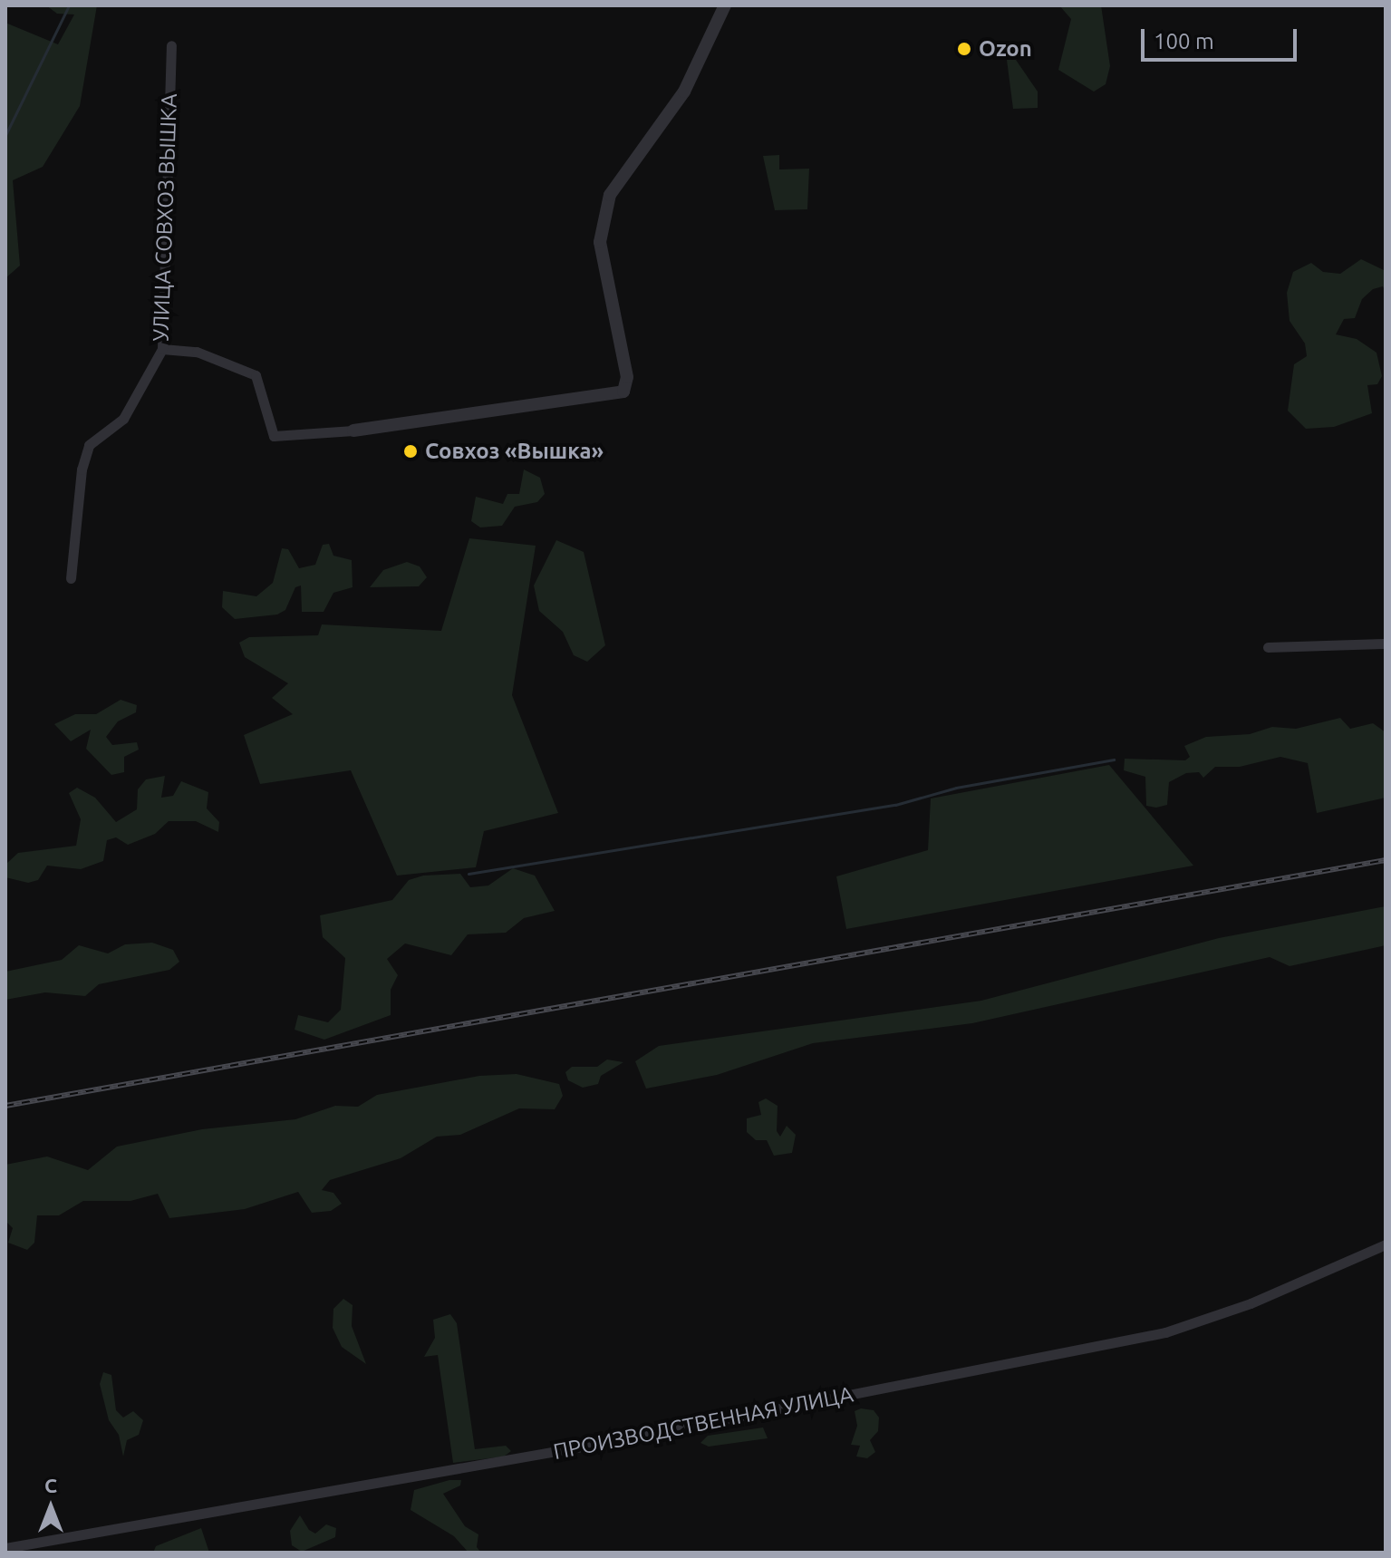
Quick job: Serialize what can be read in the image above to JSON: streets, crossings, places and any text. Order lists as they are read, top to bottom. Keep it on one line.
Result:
{"streets":{"street":["УЛИЦА СОВХОЗ ВЫШКА","ПРОИЗВОДСТВЕННАЯ УЛИЦА"]},"places":["Ozon","Совхоз «Вышка»"],"scale_bar":"100 m","north":"top"}
